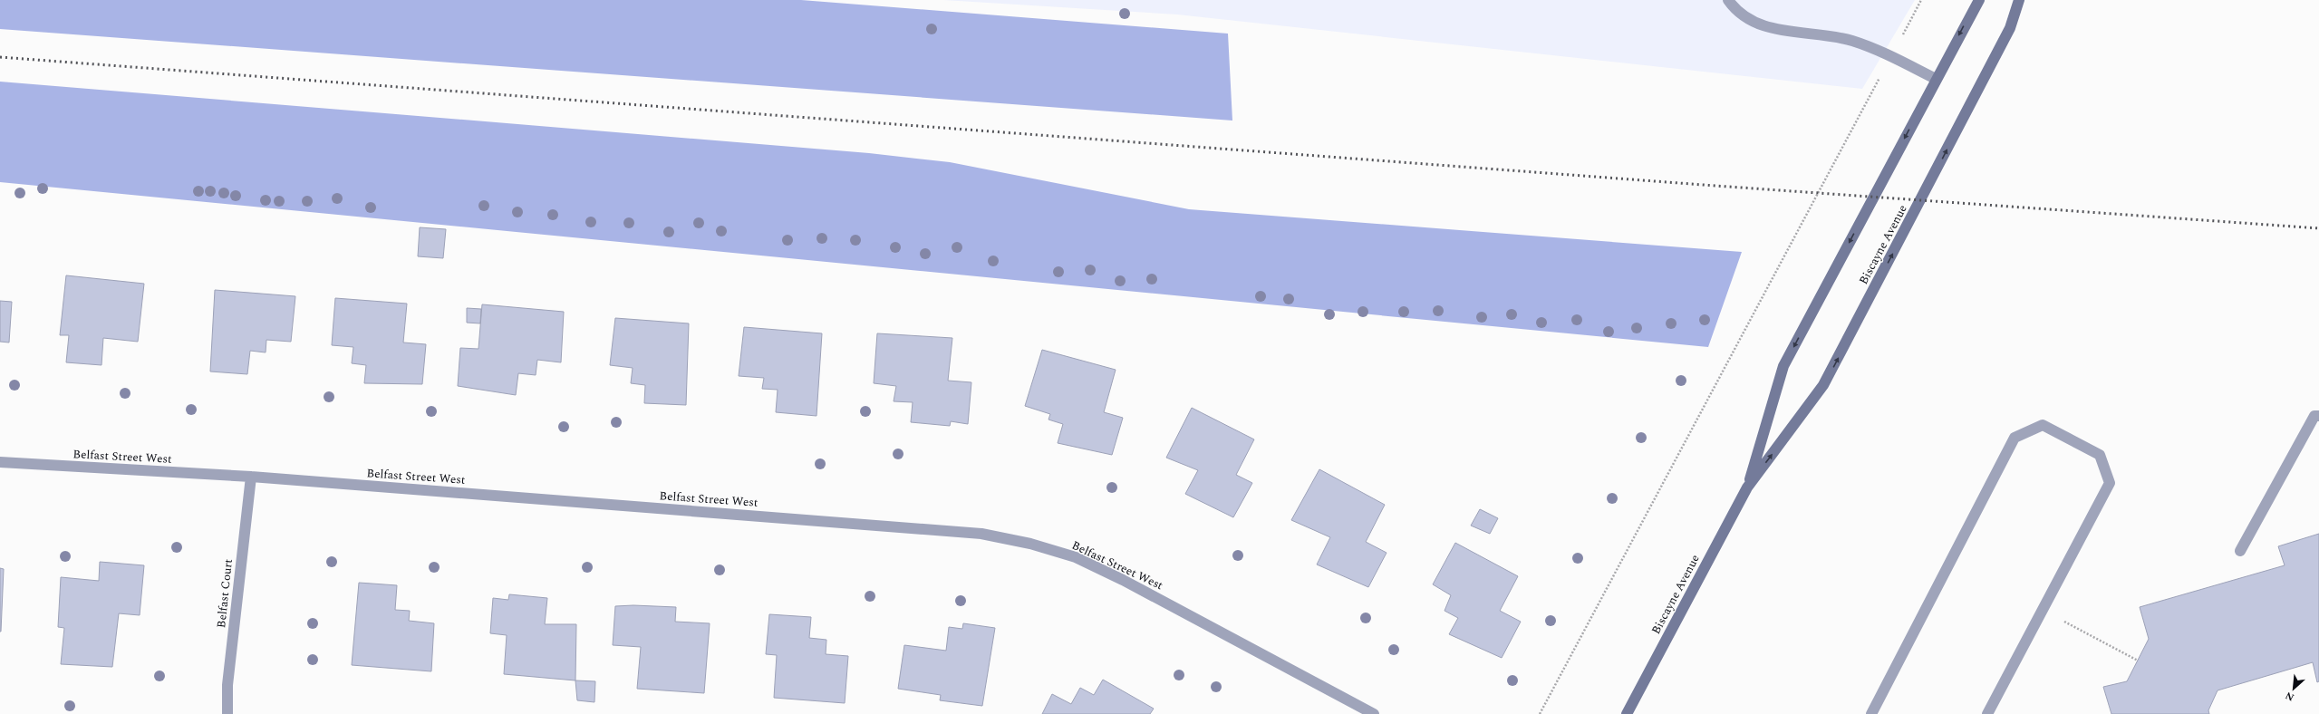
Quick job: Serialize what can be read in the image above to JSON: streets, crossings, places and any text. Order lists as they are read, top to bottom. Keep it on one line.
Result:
{"streets":{"street":["Biscayne Avenue","Belfast Street West","Belfast Court"]},"crossings":[["Belfast Street West","Belfast Court"]],"north":"bottom left"}
